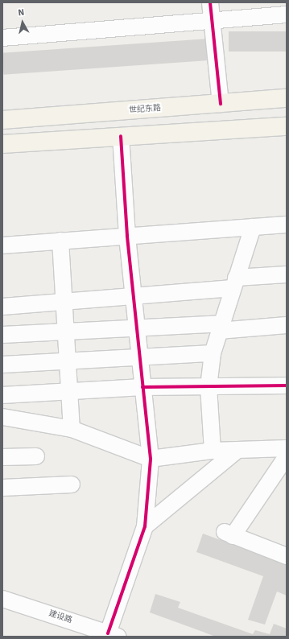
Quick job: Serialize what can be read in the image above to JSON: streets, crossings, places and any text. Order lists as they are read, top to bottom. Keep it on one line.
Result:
{"streets":{"main road":["世纪东路"],"street":["建设路"]},"north":"top"}
